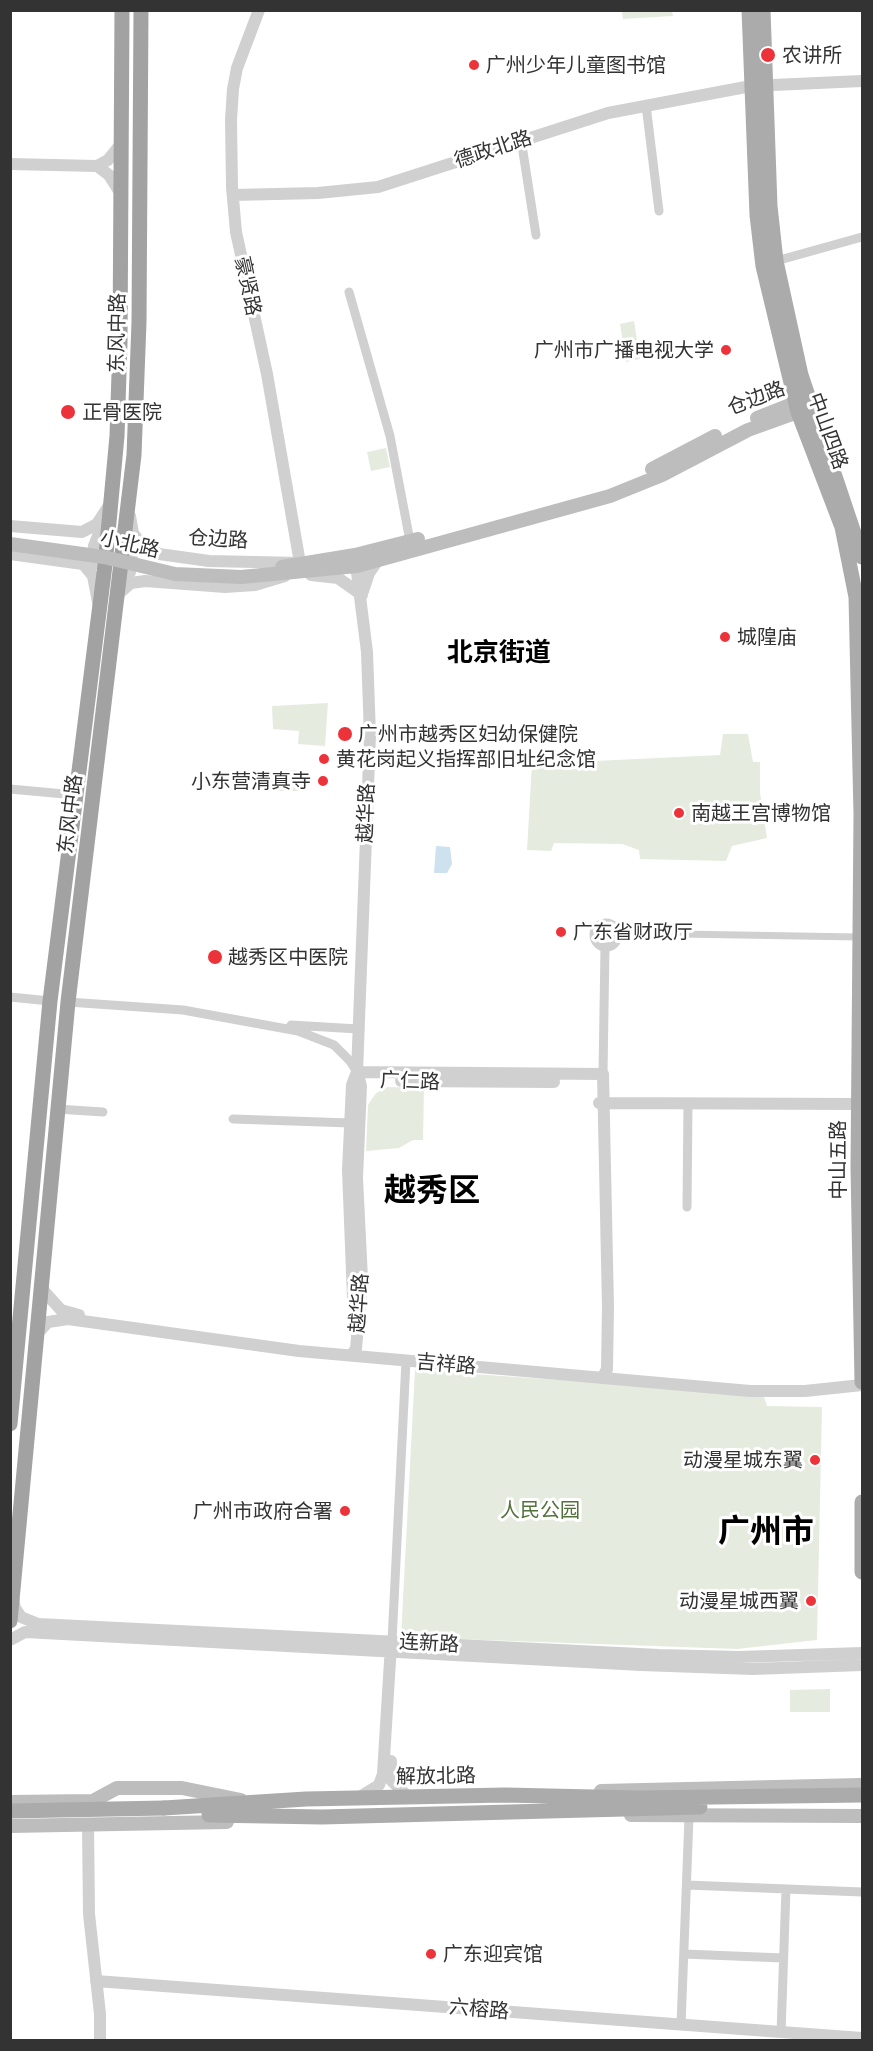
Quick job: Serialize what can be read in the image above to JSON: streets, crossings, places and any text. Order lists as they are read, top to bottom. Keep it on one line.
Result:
{"streets":{"highway":["东风中路"],"main road":["仓边路","中山四路","小北路","中山五路","解放北路"],"street":["德政北路","豪贤路","越华路","广仁路","吉祥路","连新路","六榕路"]},"crossings":[["德政北路","豪贤路"],["德政北路","中山四路"],["豪贤路","仓边路"],["东风中路","仓边路"],["东风中路","小北路"],["东风中路","吉祥路"],["东风中路","连新路"],["仓边路","中山四路"],["仓边路","小北路"],["仓边路","越华路"],["中山四路","中山五路"],["越华路","广仁路"],["越华路","吉祥路"],["中山五路","吉祥路"]],"districts":["北京街道","越秀区","广州市"],"parks":["人民公园"],"places":["农讲所","广州少年儿童图书馆","广州市广播电视大学","正骨医院","城隍庙","广州市越秀区妇幼保健院","黄花岗起义指挥部旧址纪念馆","小东营清真寺","南越王宫博物馆","广东省财政厅","越秀区中医院","动漫星城东翼","广州市政府合署","动漫星城西翼","广东迎宾馆"]}
